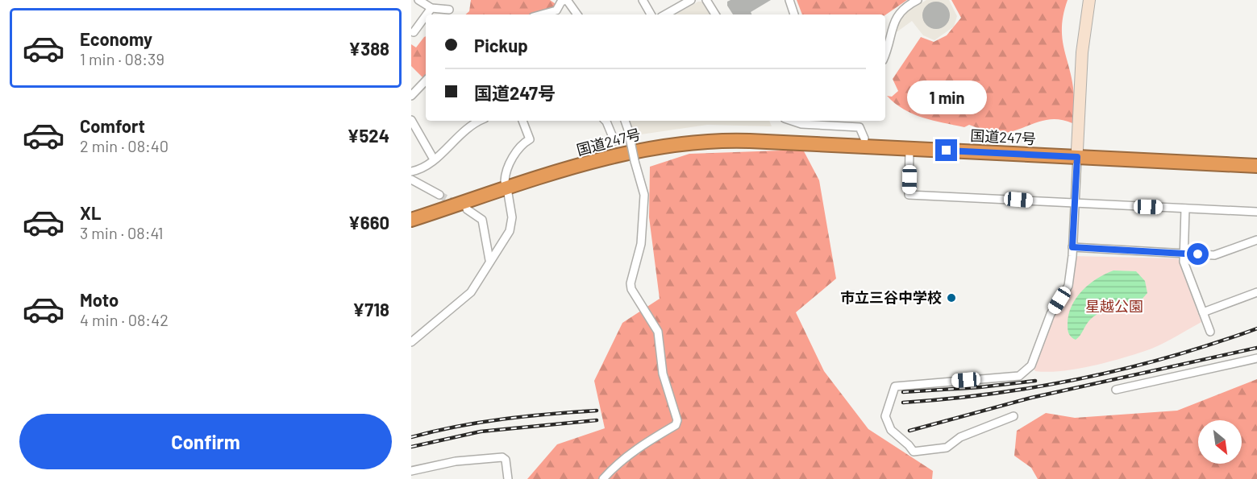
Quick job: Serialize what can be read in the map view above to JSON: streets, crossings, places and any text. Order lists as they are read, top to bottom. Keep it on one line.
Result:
{"streets":{"highway":["国道247号"]},"parks":["星越公園"],"places":["市立三谷中学校"],"north":"bottom right","page":{"list":[{"name":"Economy","note":"1 min · 08:39","value":"¥388"},{"name":"Comfort","note":"2 min · 08:40","value":"¥524"},{"name":"XL","note":"3 min · 08:41","value":"¥660"},{"name":"Moto","note":"4 min · 08:42","value":"¥718"}],"banner":["Pickup","国道247号"],"bubble":"1 min","buttons":"Confirm"}}
